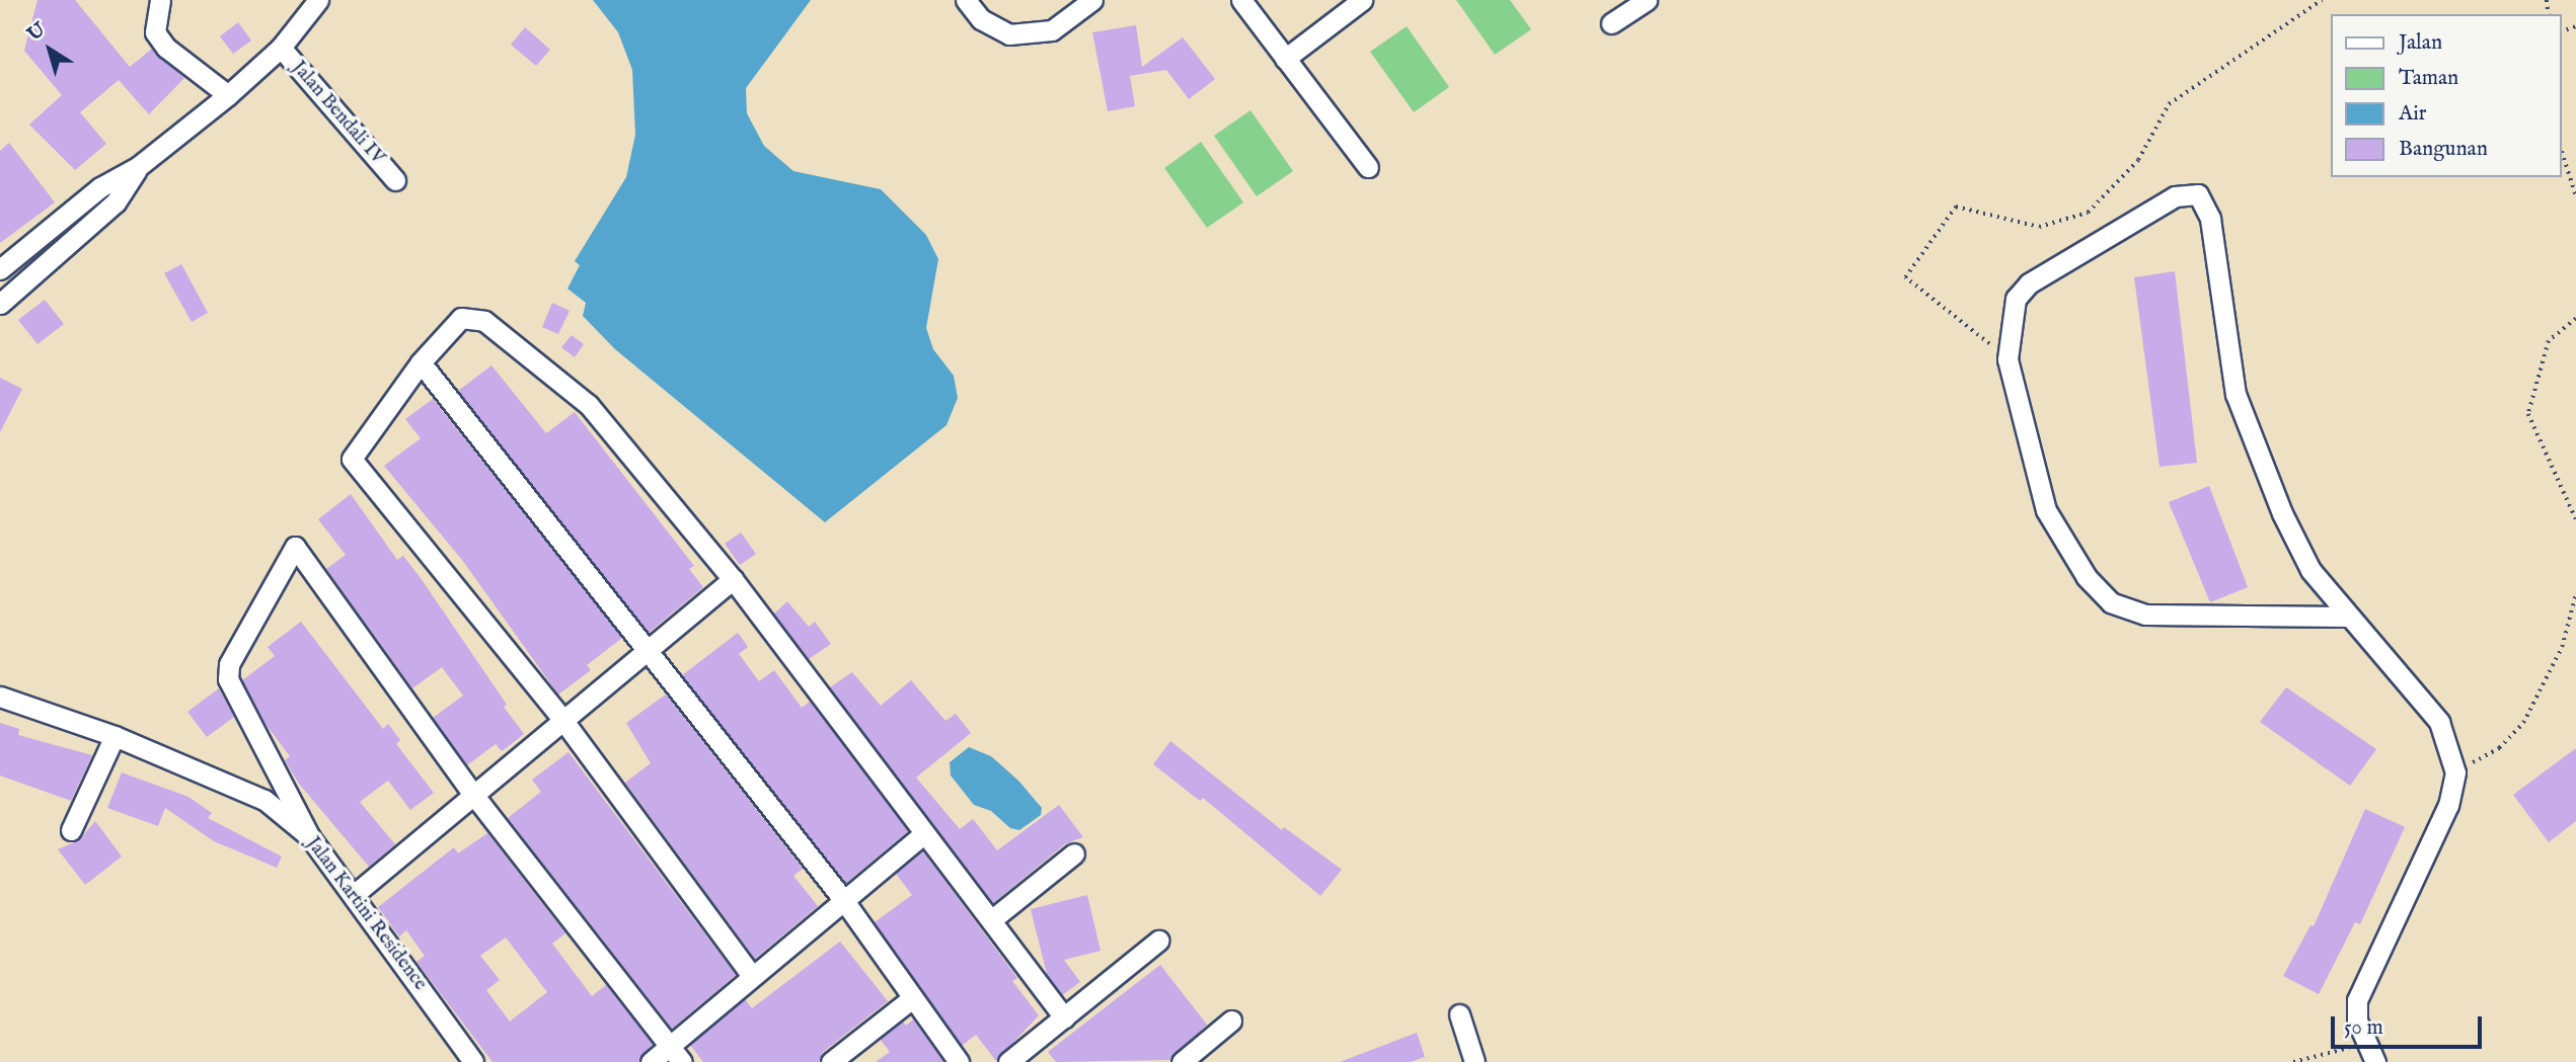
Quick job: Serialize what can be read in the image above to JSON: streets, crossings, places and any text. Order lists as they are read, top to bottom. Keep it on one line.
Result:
{"streets":{"street":["Jalan Bendali IV","Jalan Kartini Residence"]},"legend":["Jalan","Taman","Air","Bangunan"],"scale_bar":"50 m","north":"top left"}
